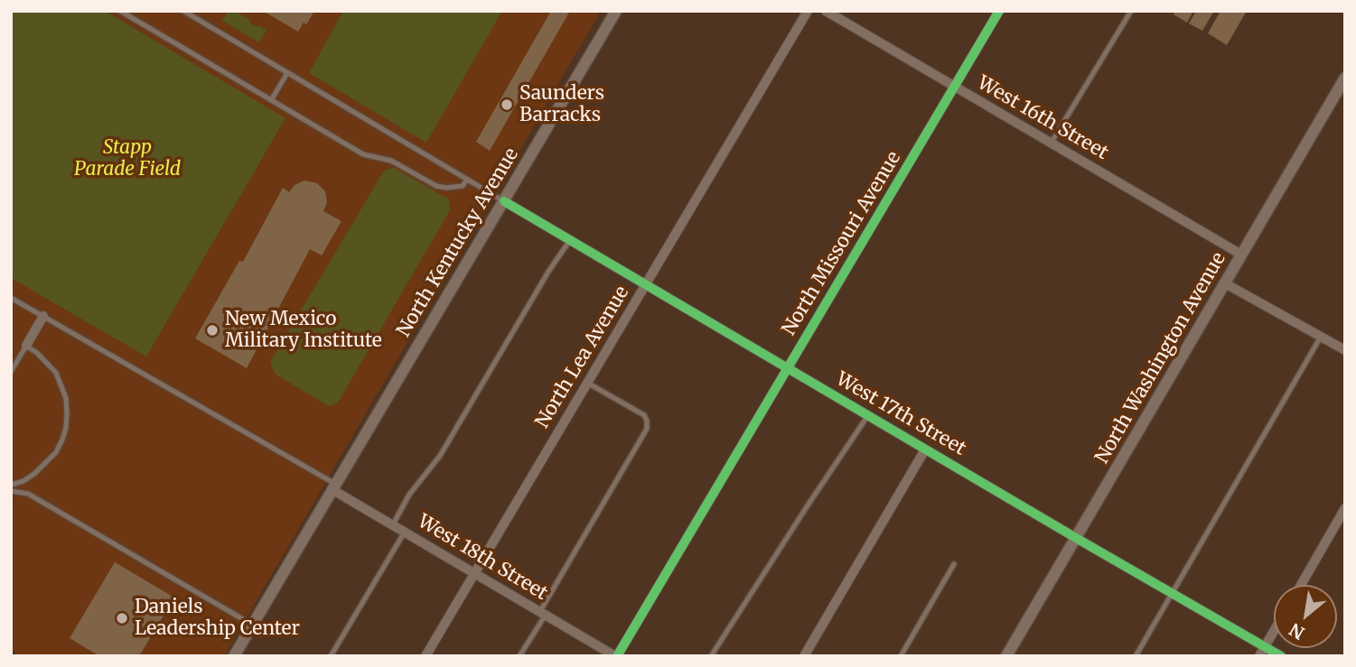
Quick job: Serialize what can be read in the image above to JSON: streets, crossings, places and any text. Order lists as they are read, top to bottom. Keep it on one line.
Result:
{"streets":{"street":["West 16th Street","North Kentucky Avenue","North Missouri Avenue","North Lea Avenue","North Washington Avenue","West 17th Street","West 18th Street"]},"crossings":[["West 16th Street","North Missouri Avenue"],["West 16th Street","North Washington Avenue"],["North Kentucky Avenue","West 17th Street"],["North Kentucky Avenue","West 18th Street"],["North Missouri Avenue","West 17th Street"],["North Missouri Avenue","West 18th Street"],["North Lea Avenue","West 17th Street"],["North Lea Avenue","West 18th Street"],["North Washington Avenue","West 17th Street"]],"parks":["Stapp Parade Field"],"places":["Saunders Barracks","New Mexico Military Institute","Daniels Leadership Center"],"north":"bottom left"}
